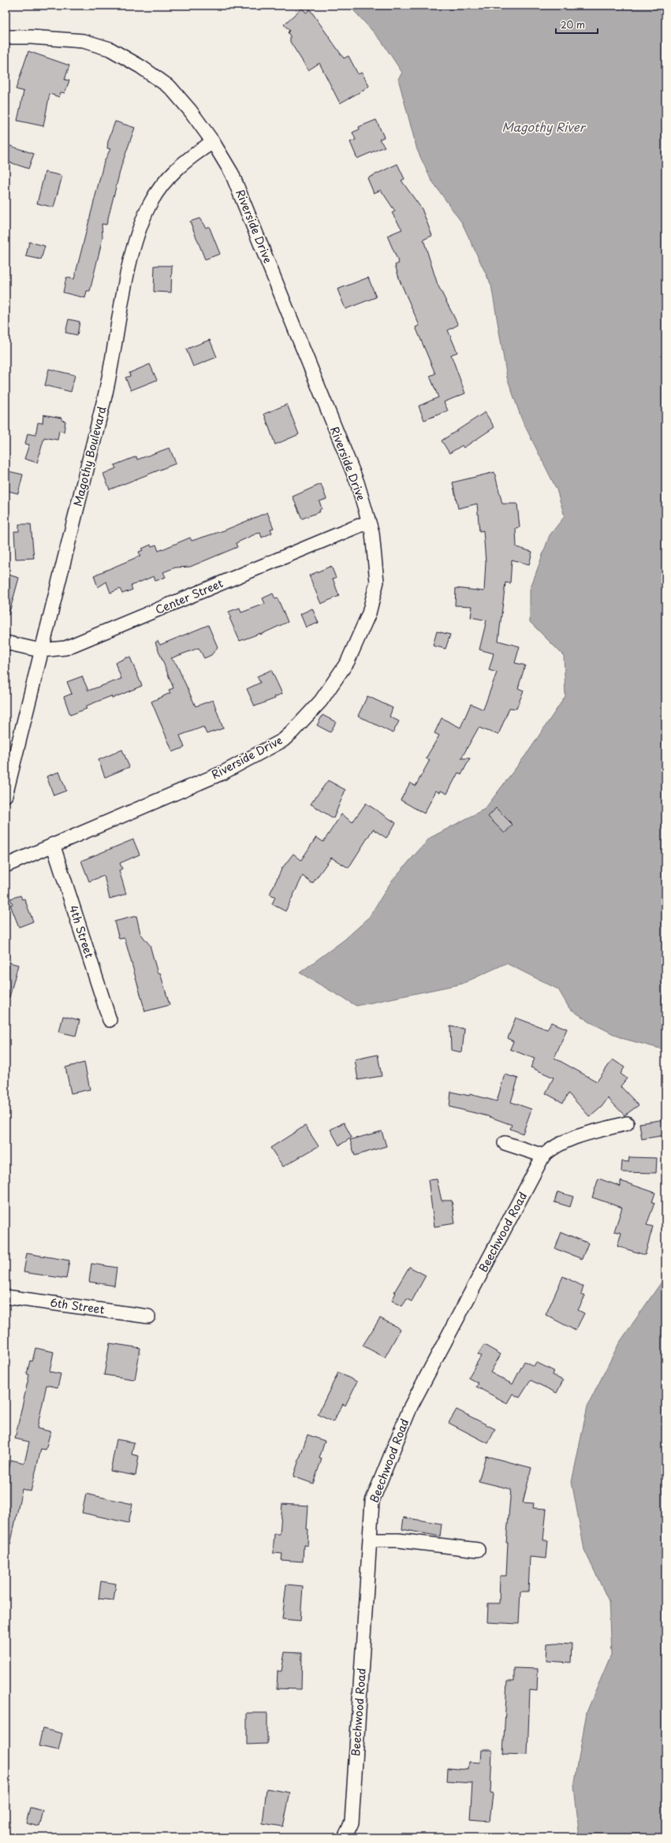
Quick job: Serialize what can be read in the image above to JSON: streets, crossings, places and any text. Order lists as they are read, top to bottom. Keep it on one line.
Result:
{"streets":{"street":["Riverside Drive","Magothy Boulevard","Center Street","4th Street","Beechwood Road","6th Street"]},"crossings":[["Riverside Drive","Magothy Boulevard"],["Riverside Drive","Center Street"],["Riverside Drive","4th Street"],["Magothy Boulevard","Center Street"]],"water":["Magothy River"],"scale_bar":"20 m"}
